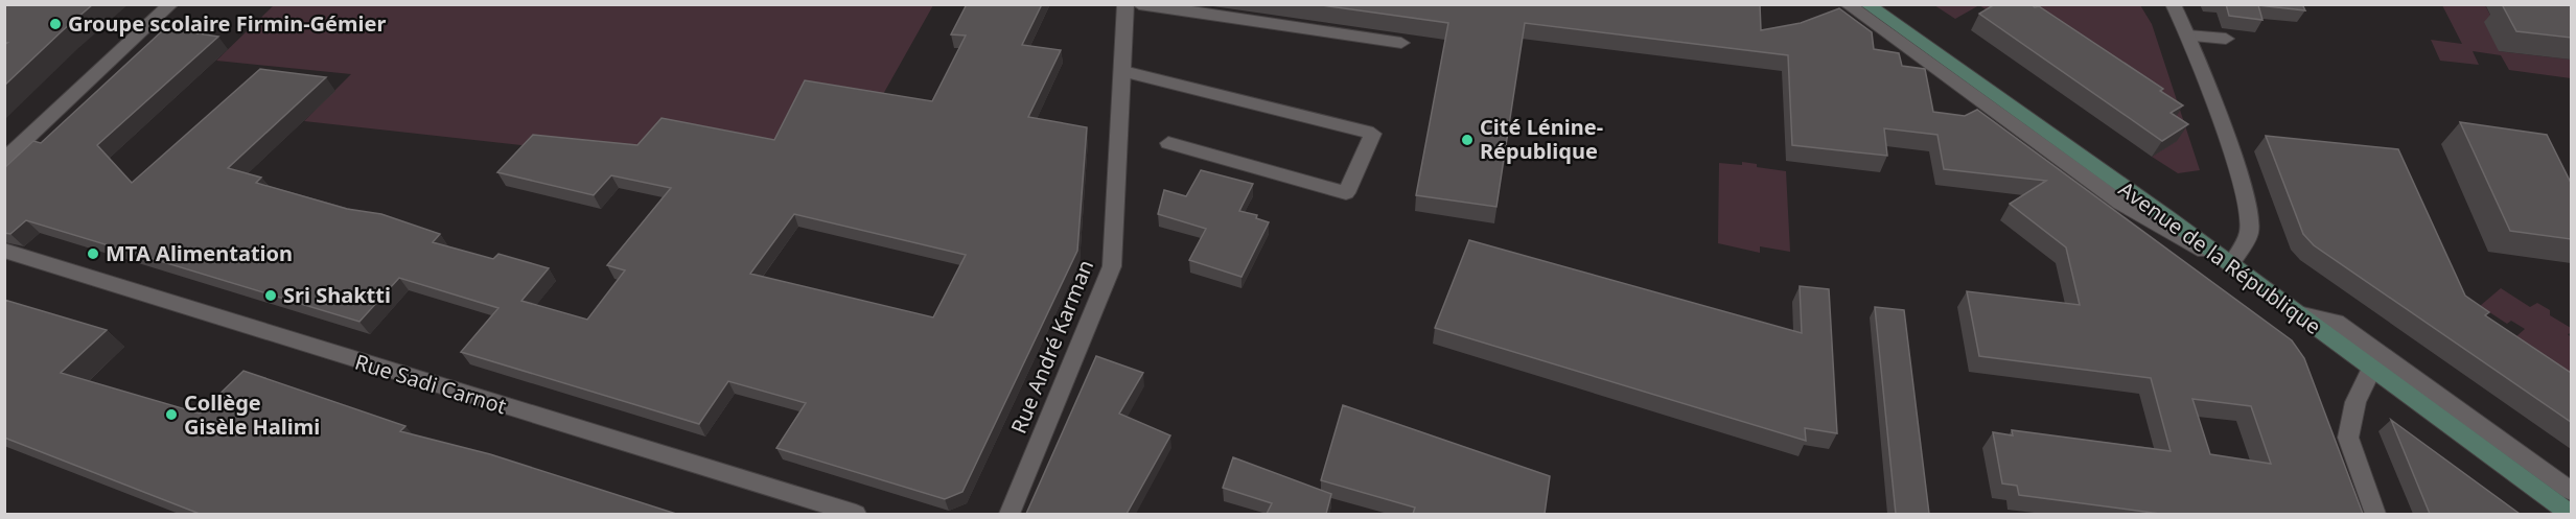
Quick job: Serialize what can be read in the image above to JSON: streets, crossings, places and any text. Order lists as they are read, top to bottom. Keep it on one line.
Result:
{"streets":{"main road":["Avenue de la République"],"street":["Rue André Karman","Rue Sadi Carnot"]},"places":["Groupe scolaire Firmin-Gémier","Cité Lénine- République","MTA Alimentation","Sri Shaktti","Collège Gisèle Halimi"]}
